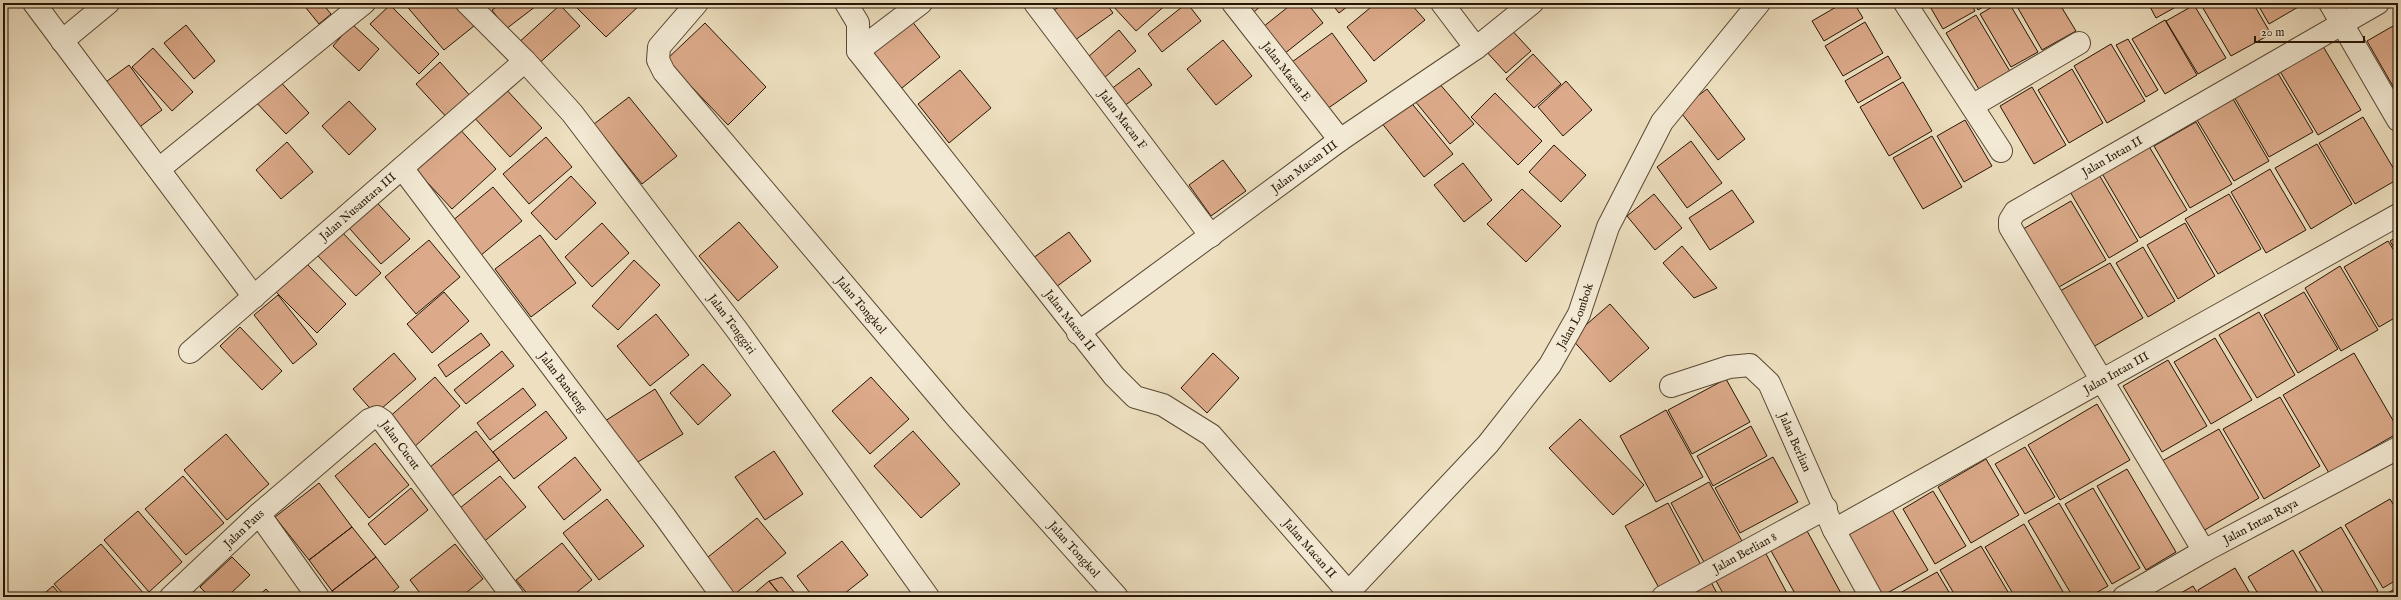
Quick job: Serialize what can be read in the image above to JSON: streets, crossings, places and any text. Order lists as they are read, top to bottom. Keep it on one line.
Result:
{"streets":{"street":["Jalan Macan E","Jalan Macan F","Jalan Intan II","Jalan Macan III","Jalan Nusantara III","Jalan Tongkol","Jalan Lombok","Jalan Macan II","Jalan Tenggiri","Jalan Intan III","Jalan Bandeng","Jalan Berlian","Jalan Cucut","Jalan Intan Raya","Jalan Paus","Jalan Berlian 8"]},"crossings":[["Jalan Macan E","Jalan Macan III"],["Jalan Macan F","Jalan Macan III"],["Jalan Intan II","Jalan Intan III"],["Jalan Intan II","Jalan Intan Raya"],["Jalan Macan III","Jalan Macan II"],["Jalan Nusantara III","Jalan Tenggiri"],["Jalan Nusantara III","Jalan Bandeng"],["Jalan Lombok","Jalan Macan II"],["Jalan Intan III","Jalan Berlian"],["Jalan Berlian","Jalan Berlian 8"],["Jalan Cucut","Jalan Paus"]],"scale_bar":"20 m"}
